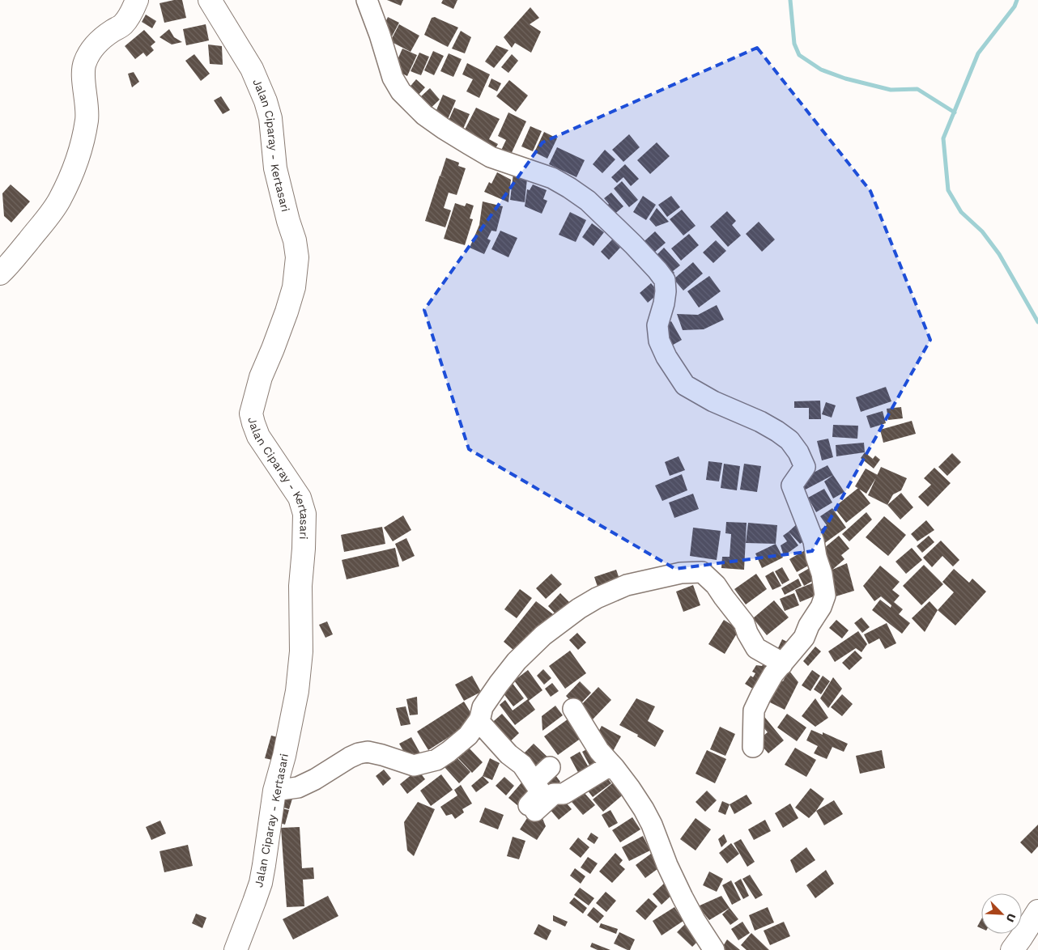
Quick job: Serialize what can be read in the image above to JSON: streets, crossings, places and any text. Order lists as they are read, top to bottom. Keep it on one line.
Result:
{"streets":{"main road":["Jalan Ciparay - Kertasari"]},"north":"bottom right"}
